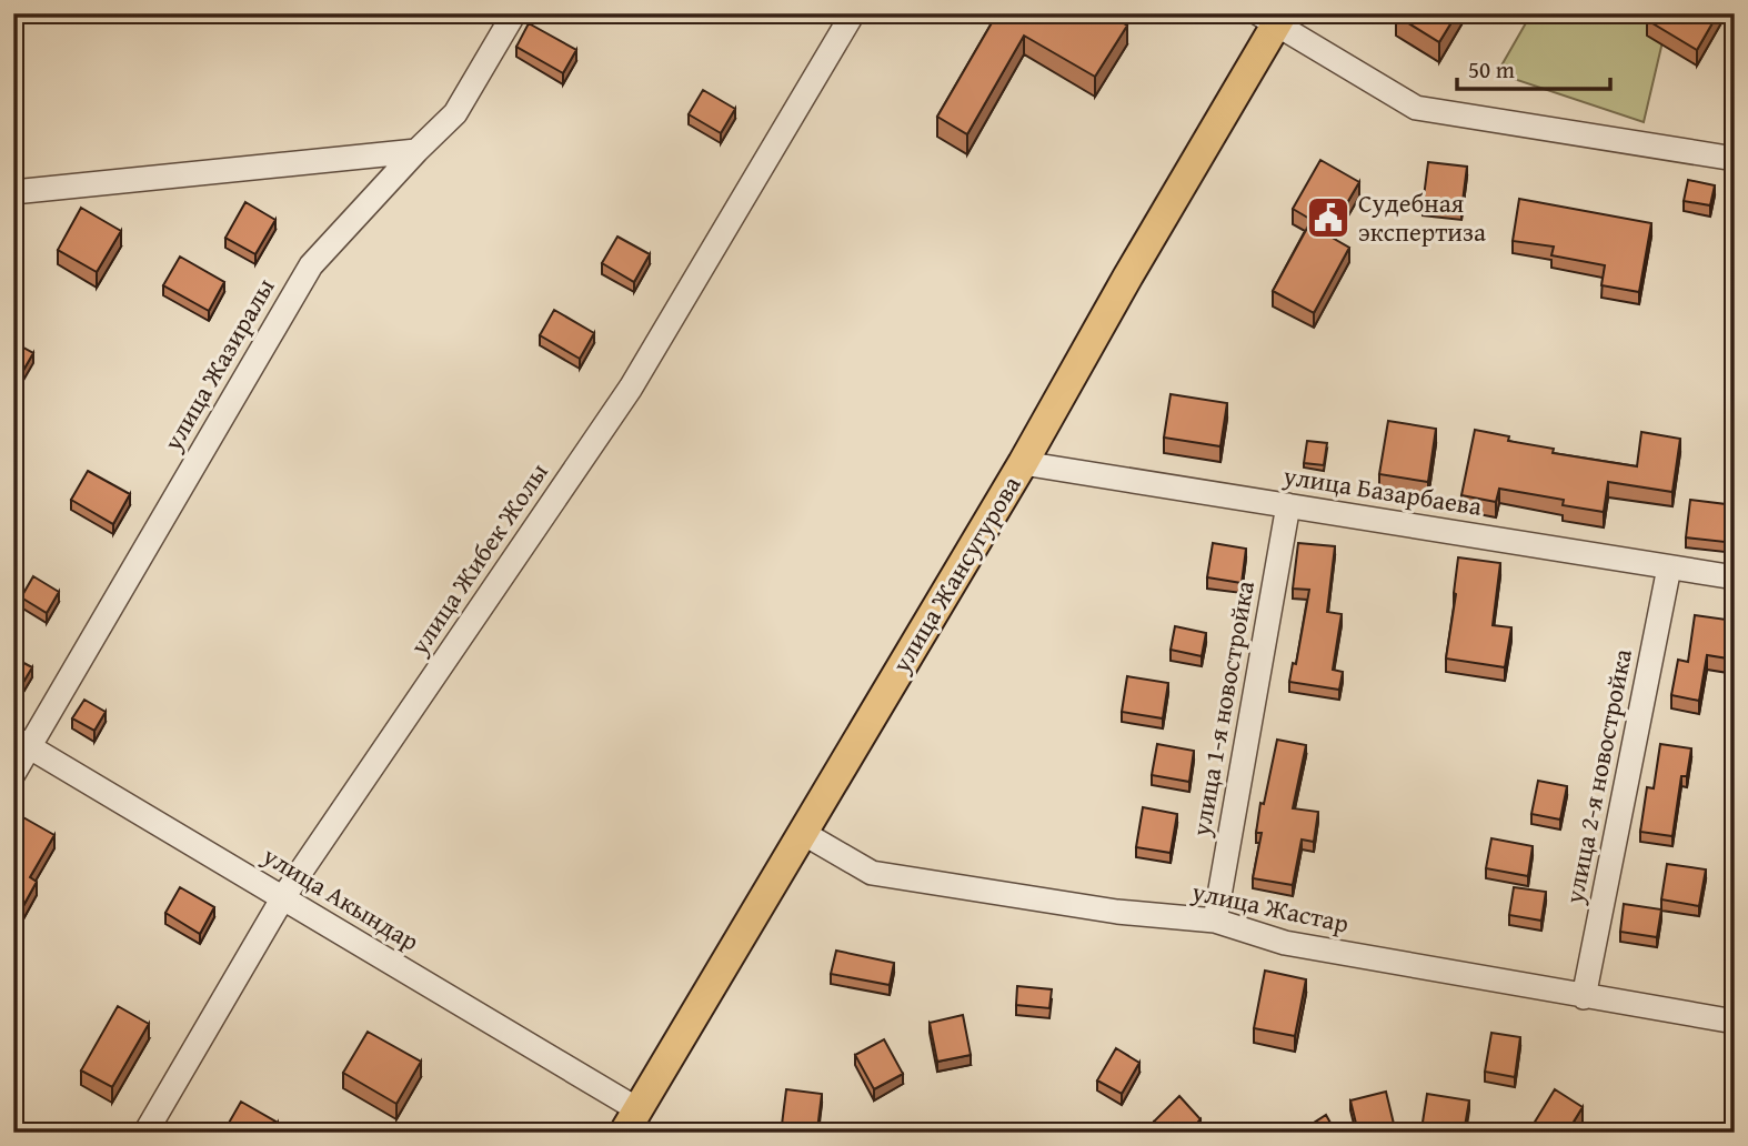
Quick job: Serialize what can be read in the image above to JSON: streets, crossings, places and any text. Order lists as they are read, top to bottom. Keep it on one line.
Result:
{"streets":{"main road":["улица Жансугурова"],"street":["улица Жазиралы","улица Базарбаева","улица Жибек Жолы","улица 1-я новостройка","улица 2-я новостройка","улица Акындар","улица Жастар"]},"crossings":[["улица Жазиралы","улица Акындар"],["улица Базарбаева","улица Жансугурова"],["улица Базарбаева","улица 1-я новостройка"],["улица Базарбаева","улица 2-я новостройка"],["улица Жибек Жолы","улица Акындар"],["улица Жансугурова","улица Акындар"],["улица Жансугурова","улица Жастар"],["улица 1-я новостройка","улица Жастар"],["улица 2-я новостройка","улица Жастар"]],"places":{"public building":["Судебная экспертиза"]},"scale_bar":"50 m"}
